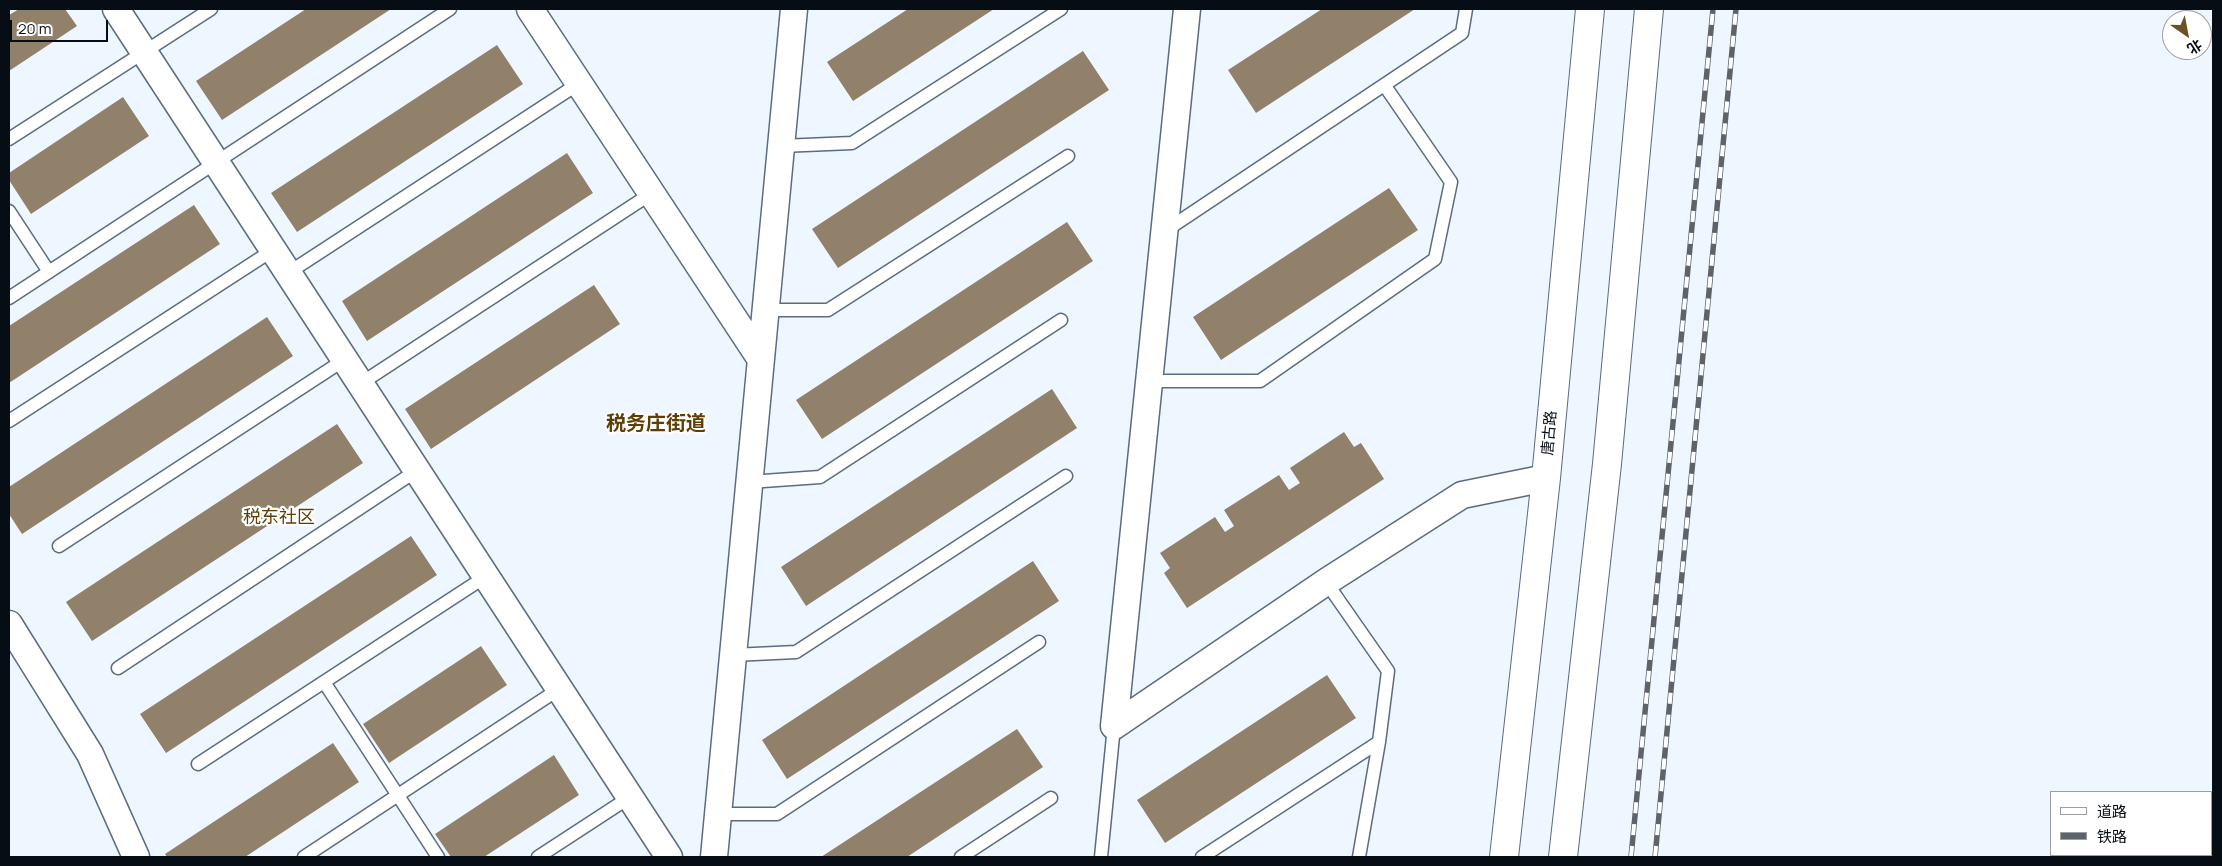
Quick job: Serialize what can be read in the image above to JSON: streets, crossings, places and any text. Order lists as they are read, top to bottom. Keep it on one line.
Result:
{"streets":{"main road":["唐古路"]},"districts":["税务庄街道","税东社区"],"legend":["道路","铁路"],"scale_bar":"20 m","north":"bottom right"}
